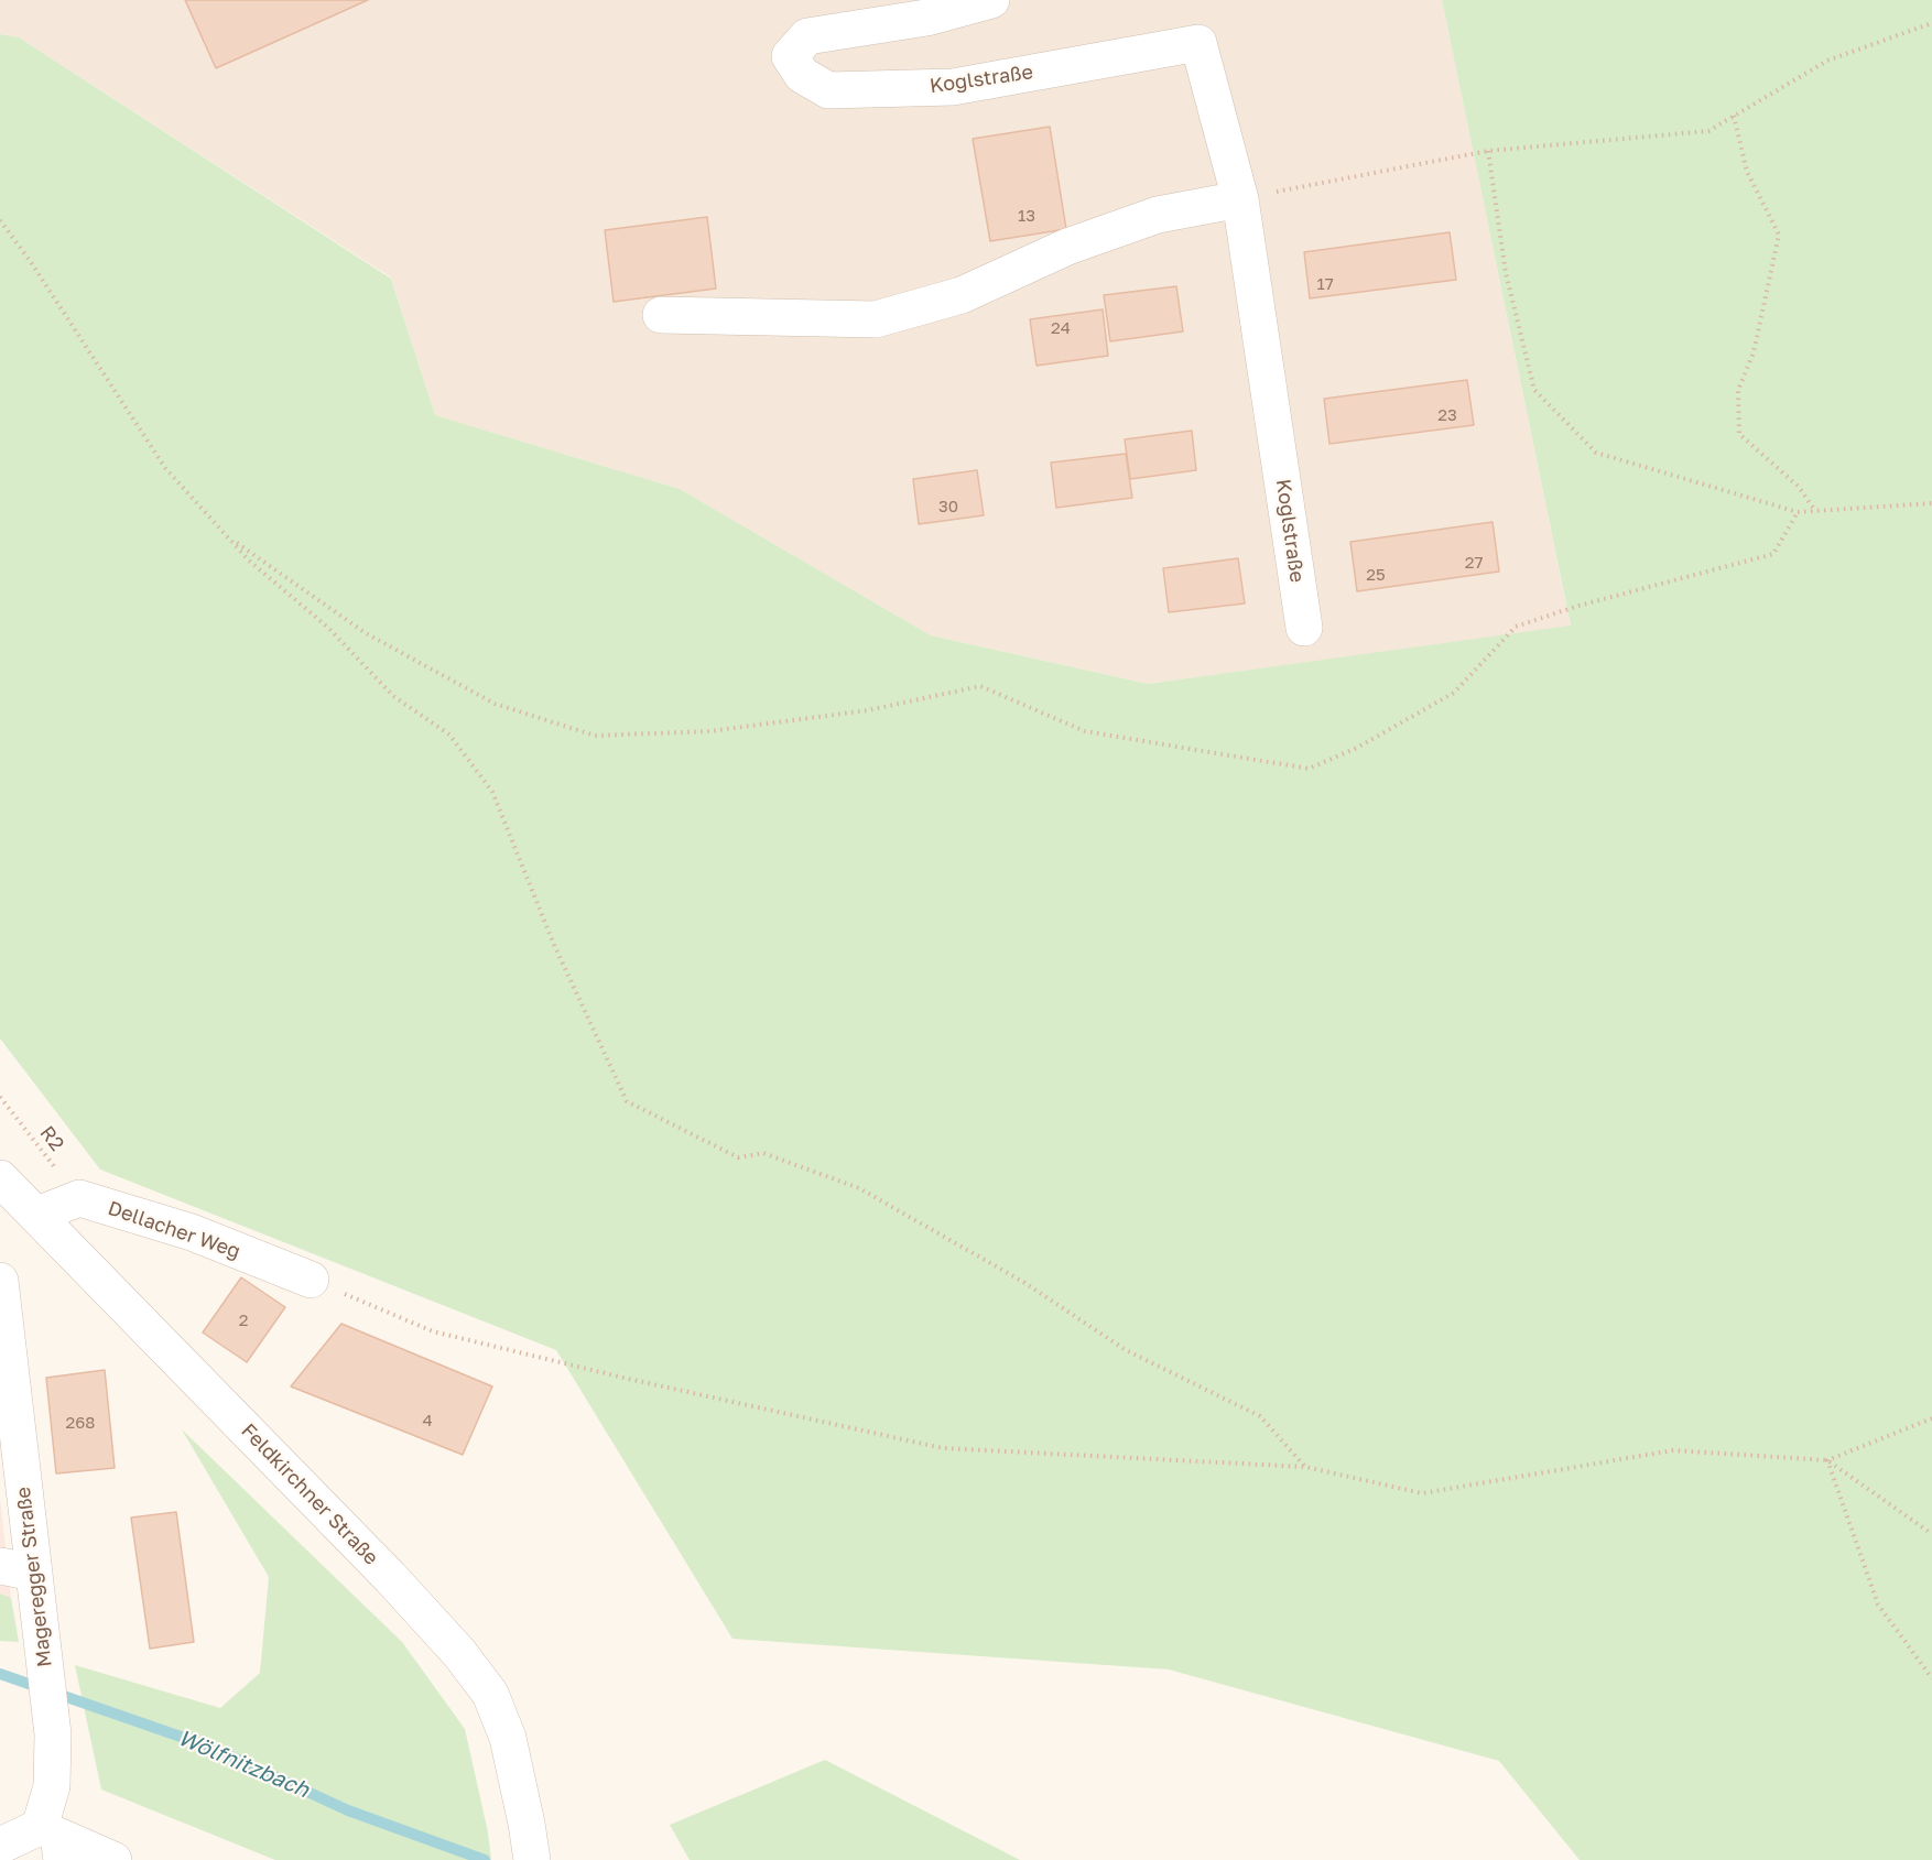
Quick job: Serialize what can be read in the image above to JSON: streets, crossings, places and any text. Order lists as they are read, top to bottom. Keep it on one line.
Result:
{"streets":{"street":["Koglstraße","Dellacher Weg","Feldkirchner Straße","Mageregger Straße"],"path":["R2"]},"crossings":[["R2","Dellacher Weg"]],"water":["Wölfnitzbach"],"house_numbers":["13","17","24","23","30","27","25","2","4","268"]}
